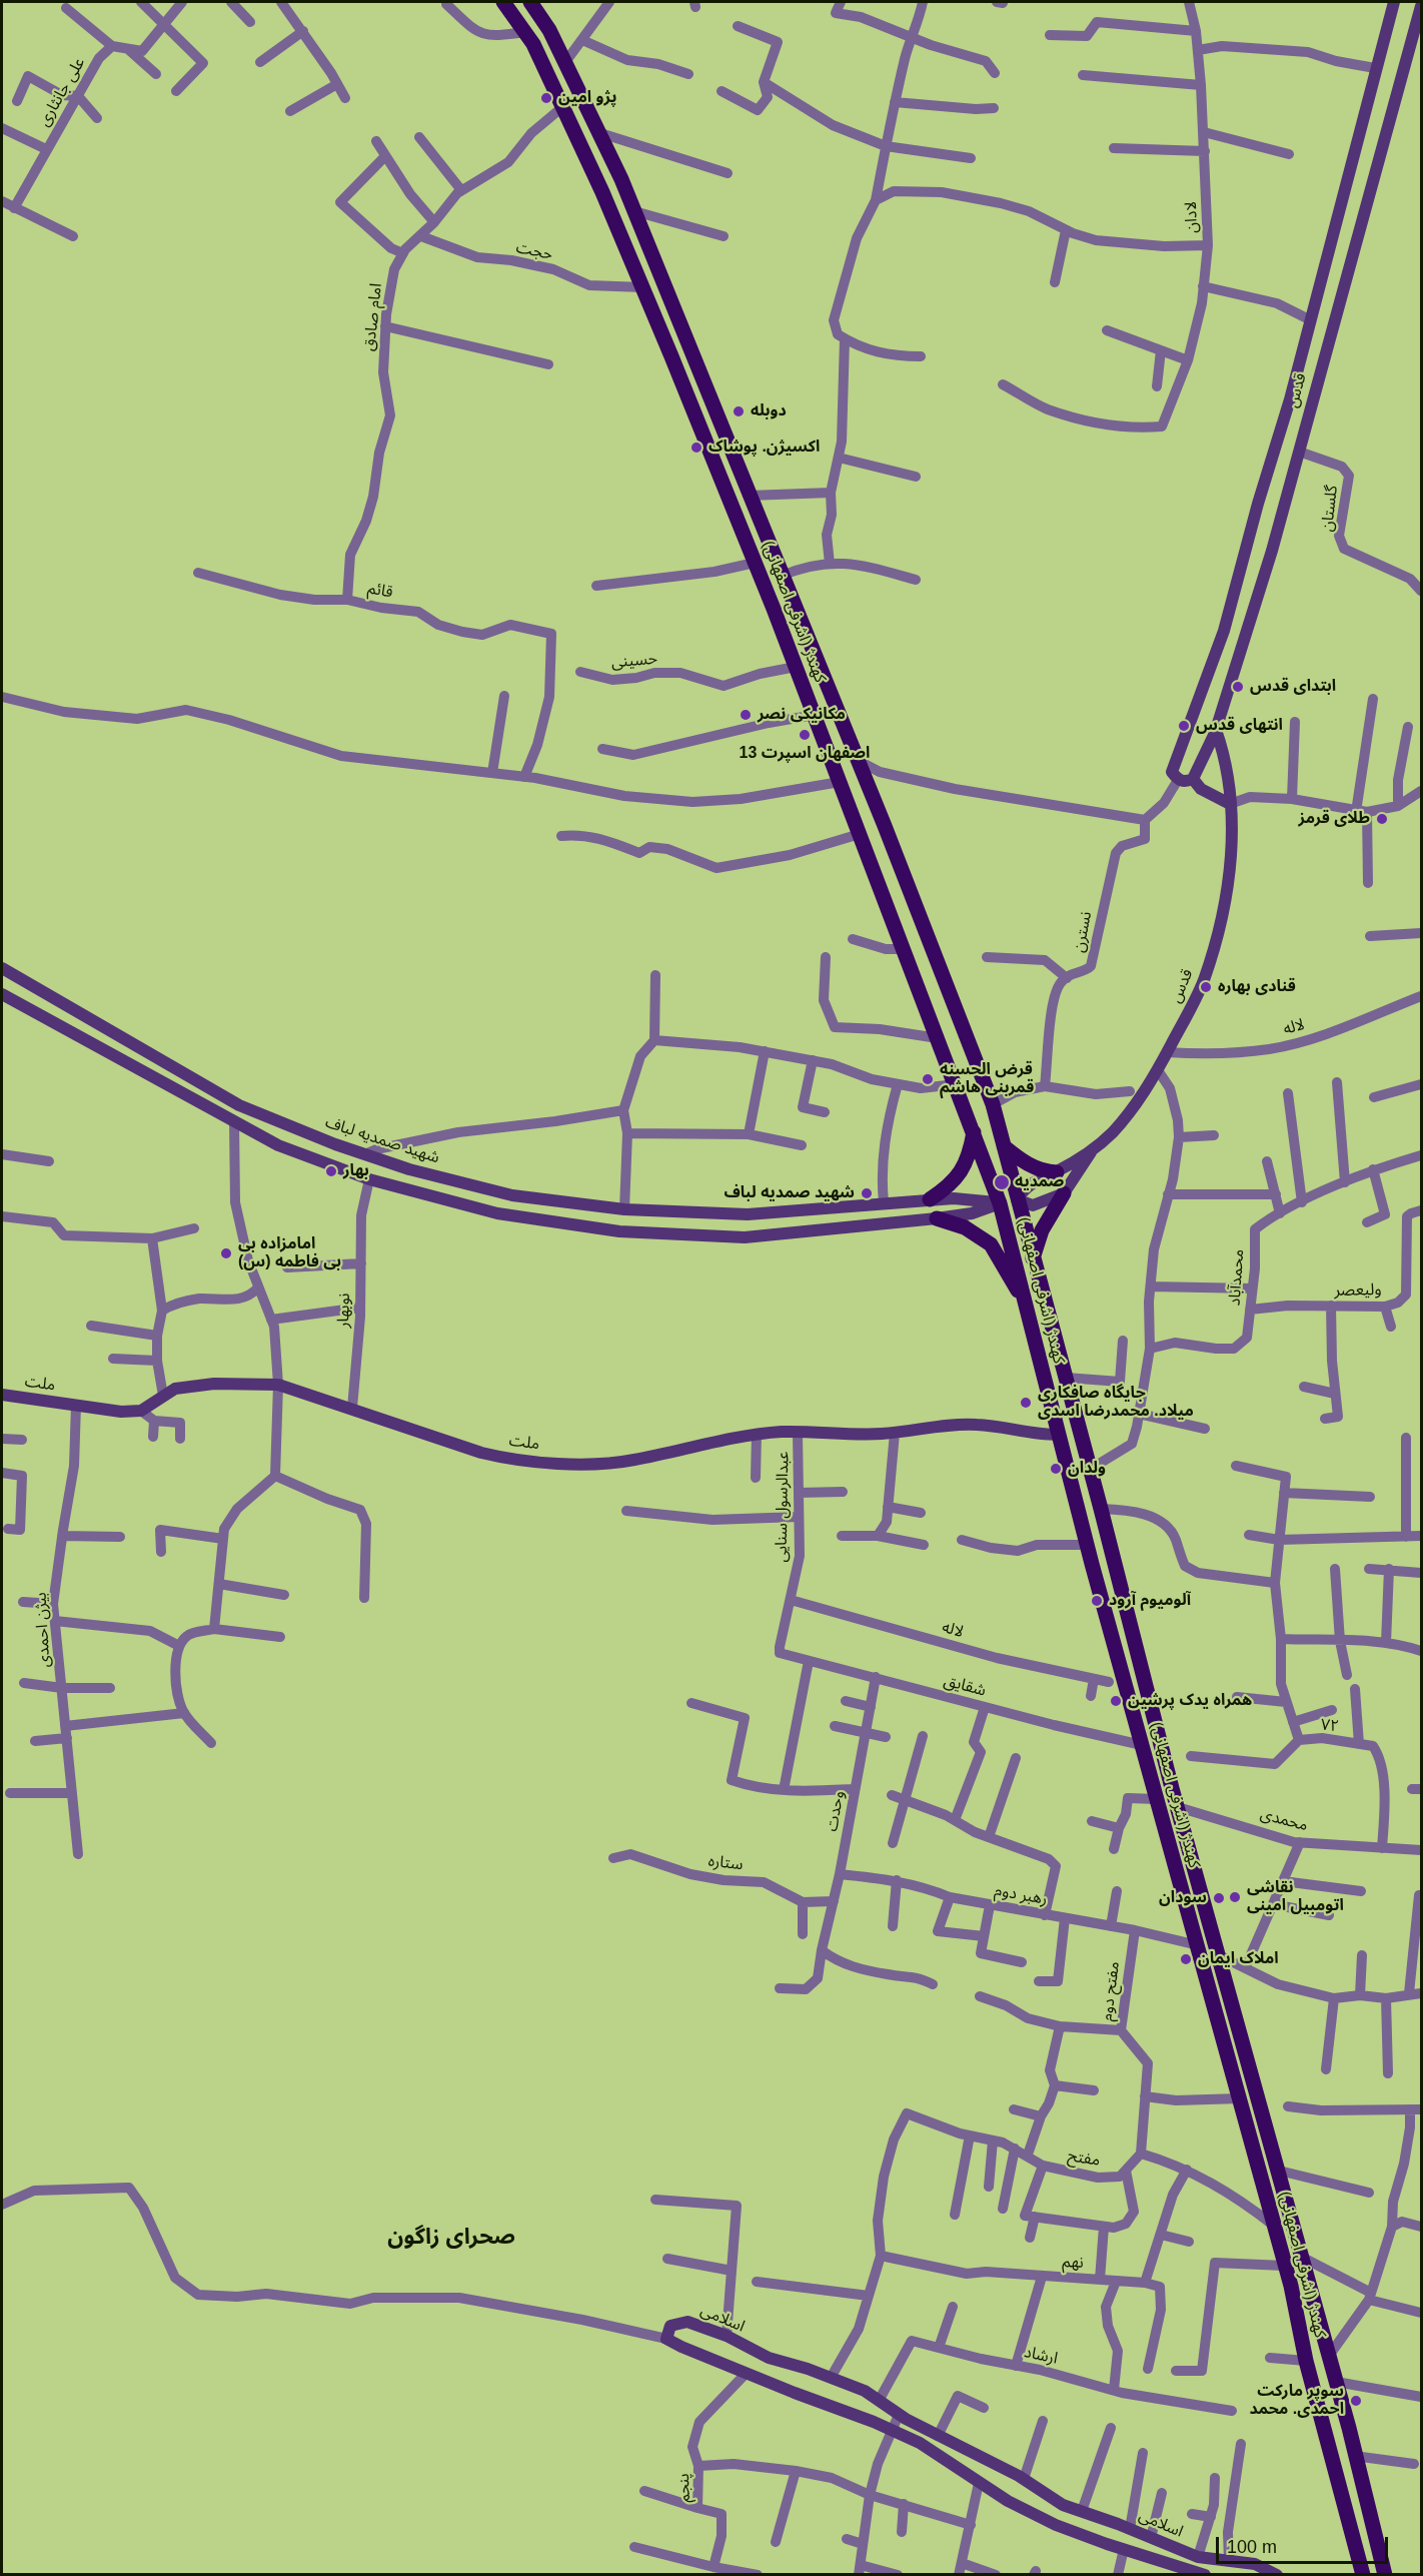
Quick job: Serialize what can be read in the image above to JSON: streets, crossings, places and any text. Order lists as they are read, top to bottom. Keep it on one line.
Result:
{"streets":{"main road":["قدس","کهندژ (اشرفی اصفهانی)","شهید صمدیه لباف","ملت","اسلامی"],"street":["علی جانثاری","لادان","حجت","امام صادق","گلستان","قائم","حسینی","نسترن","لاله","محمدآباد","ولیعصر","نوبهار","عبدالرسول سنایی","بیژن احمدی","شقایق","۷۲","وحدت","محمدی","ستاره","رهبر دوم","مفتح دوم","مفتح","نهم","ارشاد","پنجم"]},"crossings":[["حجت","امام صادق"],["حجت","کهندژ (اشرفی اصفهانی)"],["امام صادق","قائم"],["امام صادق","کهندژ (اشرفی اصفهانی)"],["قدس","گلستان"],["قدس","لاله"],["کهندژ (اشرفی اصفهانی)","حسینی"],["کهندژ (اشرفی اصفهانی)","شهید صمدیه لباف"],["کهندژ (اشرفی اصفهانی)","ملت"],["کهندژ (اشرفی اصفهانی)","شقایق"],["کهندژ (اشرفی اصفهانی)","محمدی"],["کهندژ (اشرفی اصفهانی)","رهبر دوم"],["لاله","عبدالرسول سنایی"],["محمدآباد","ولیعصر"],["نوبهار","ملت"],["ملت","عبدالرسول سنایی"],["ملت","بیژن احمدی"],["عبدالرسول سنایی","شقایق"],["شقایق","وحدت"],["۷۲","محمدی"],["وحدت","ستاره"],["وحدت","رهبر دوم"],["رهبر دوم","مفتح دوم"],["مفتح","نهم"],["اسلامی","ارشاد"],["اسلامی","پنجم"]],"districts":["صحرای زاگون"],"places":["پژو امین","دوبله","اکسیژن. پوشاک","ابتدای قدس","مکانیکی نصر","انتهای قدس","اصفهان اسپرت 13","طلای قرمز","قنادی بهاره","قرض الحسنه قمربنی هاشم","بهار","صمدیه","شهید صمدیه لباف","امامزاده بی بی فاطمه (س)","جایگاه صافکاری میلاد. محمدرضا اسدی","ولدان","آلومیوم آرود","همراه یدک پرشین","نقاشی اتومبیل امینی","سودان","املاک ایمان","سوپر مارکت احمدی. محمد"],"scale_bar":"100 m"}
